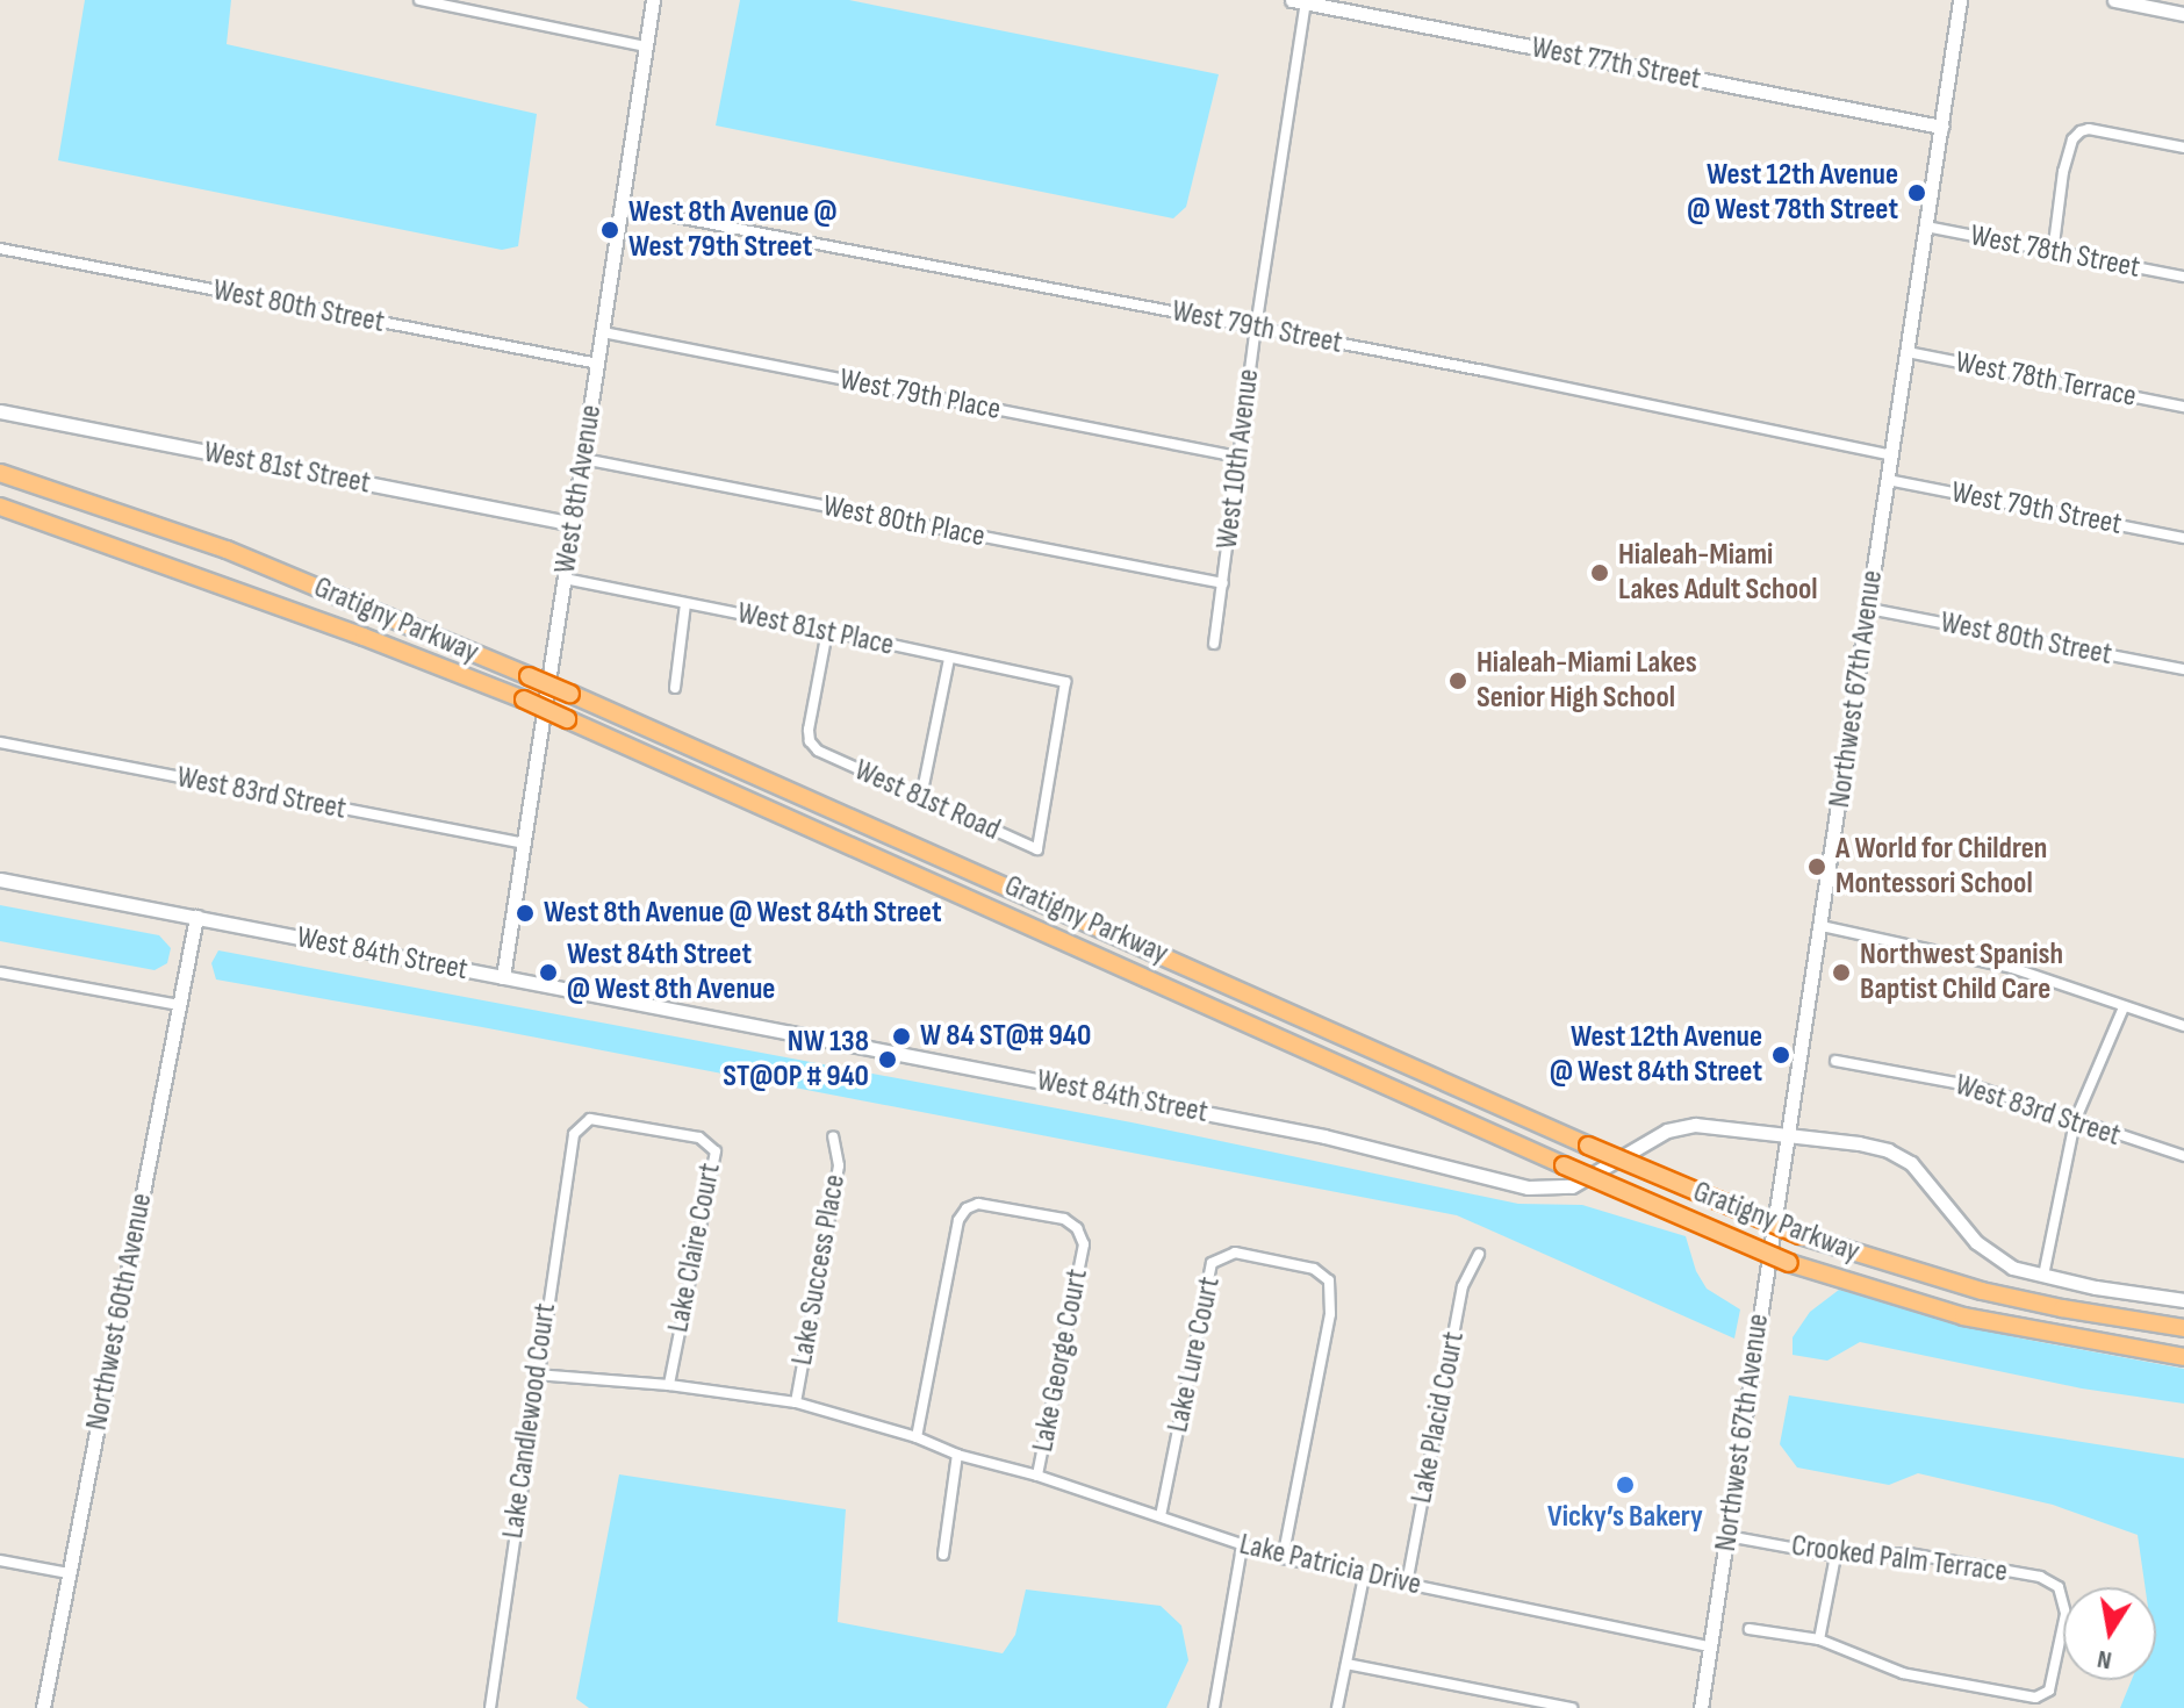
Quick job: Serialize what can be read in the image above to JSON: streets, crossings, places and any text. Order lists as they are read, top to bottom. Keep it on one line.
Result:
{"streets":{"highway":["Gratigny Parkway"],"street":["West 77th Street","West 78th Street","West 80th Street","West 79th Street","West 78th Terrace","West 79th Place","West 10th Avenue","West 81st Street","West 8th Avenue","West 80th Place","West 81st Place","Northwest 67th Avenue","West 83rd Street","West 81st Road","West 84th Street","Lake Claire Court","Lake Success Place","Northwest 60th Avenue","Lake Lure Court","Lake George Court","Lake Placid Court","Lake Candlewood Court","Crooked Palm Terrace","Lake Patricia Drive"]},"crossings":[["West 77th Street","West 10th Avenue"],["West 77th Street","Northwest 67th Avenue"],["West 78th Street","Northwest 67th Avenue"],["West 80th Street","West 8th Avenue"],["West 80th Street","Northwest 67th Avenue"],["West 79th Street","West 10th Avenue"],["West 79th Street","West 8th Avenue"],["West 79th Street","Northwest 67th Avenue"],["West 78th Terrace","Northwest 67th Avenue"],["West 79th Place","West 10th Avenue"],["West 79th Place","West 8th Avenue"],["West 10th Avenue","West 80th Place"],["West 81st Street","West 8th Avenue"],["West 8th Avenue","West 80th Place"],["West 8th Avenue","West 81st Place"],["West 8th Avenue","West 83rd Street"],["West 8th Avenue","West 84th Street"],["West 81st Place","West 81st Road"],["Northwest 67th Avenue","West 84th Street"],["Northwest 67th Avenue","Crooked Palm Terrace"],["Northwest 67th Avenue","Lake Patricia Drive"],["West 84th Street","Northwest 60th Avenue"],["Lake Claire Court","Lake Candlewood Court"],["Lake Claire Court","Lake Patricia Drive"],["Lake Success Place","Lake Patricia Drive"],["Lake Lure Court","Lake Patricia Drive"],["Lake George Court","Lake Patricia Drive"],["Lake Placid Court","Lake Patricia Drive"],["Lake Candlewood Court","Lake Patricia Drive"]],"places":["West 12th Avenue @ West 78th Street","West 8th Avenue @ West 79th Street","Hialeah-Miami Lakes Adult School","Hialeah-Miami Lakes Senior High School","A World for Children Montessori School","West 8th Avenue @ West 84th Street","West 84th Street @ West 8th Avenue","Northwest Spanish Baptist Child Care","W 84 ST@# 940","West 12th Avenue @ West 84th Street","NW 138 ST@OP # 940","Vicky’s Bakery"],"north":"bottom"}
